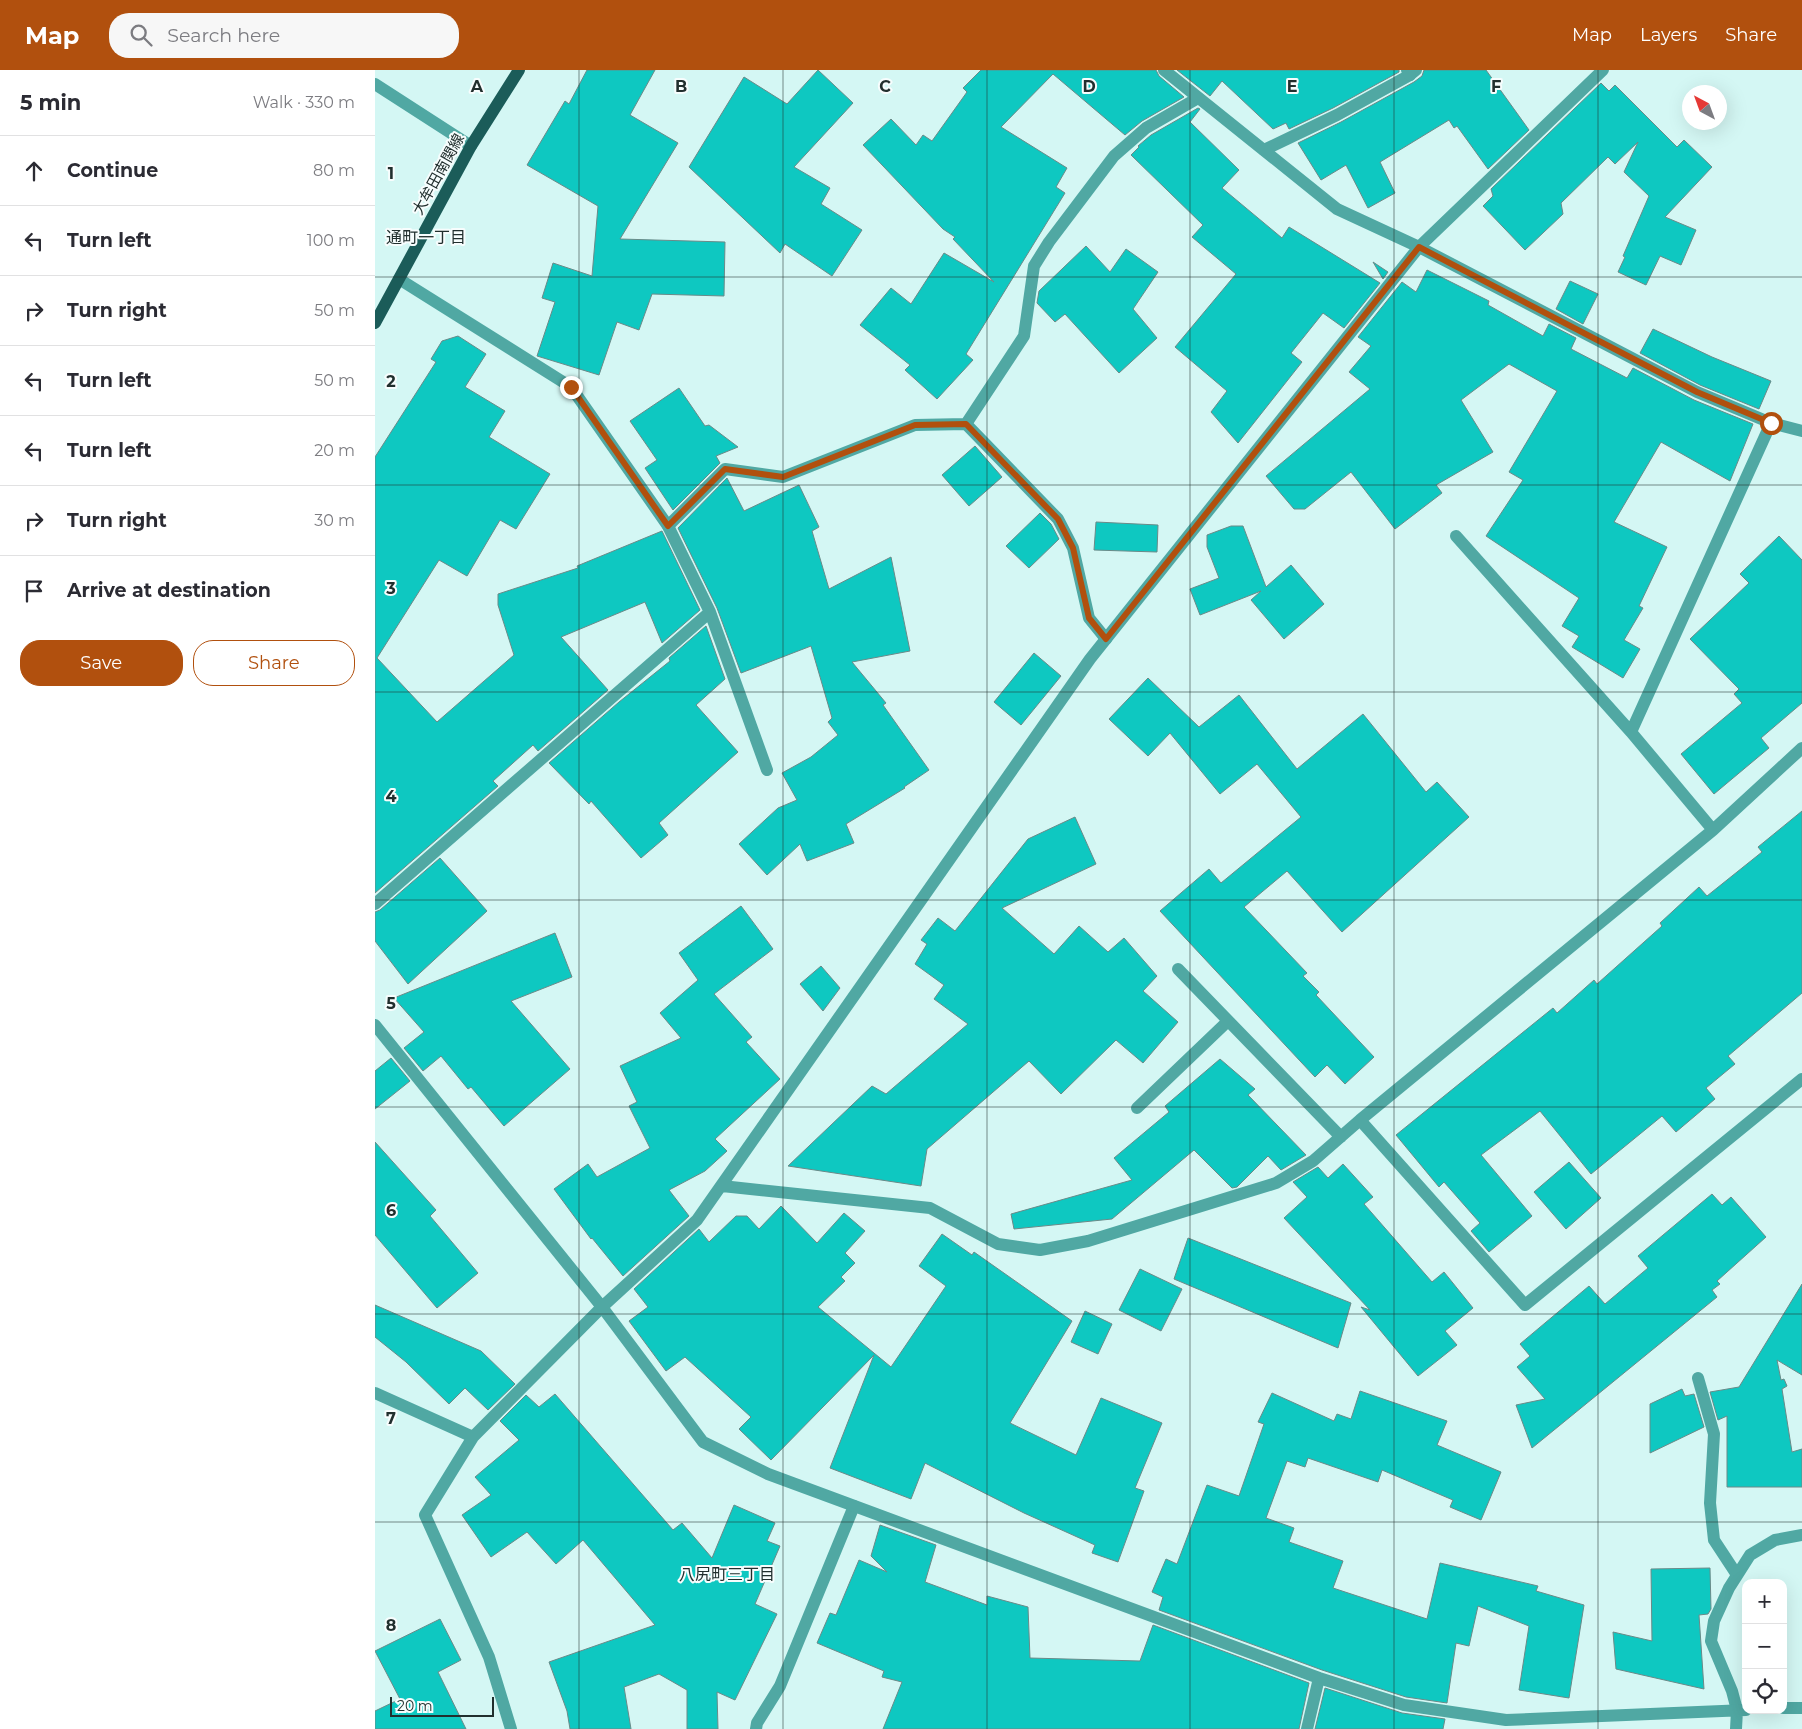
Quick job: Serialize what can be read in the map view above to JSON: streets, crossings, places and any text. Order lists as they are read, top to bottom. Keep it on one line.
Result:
{"streets":{"main road":["大牟田南関線"]},"districts":["通町一丁目","八尻町三丁目"],"scale_bar":"20 m","north":"top left","page":{"header":"Map","search":"Search here","nav":["Map","Layers","Share"],"heading":["5 min","Walk · 330 m"],"list":[["Continue","80 m"],["Turn left","100 m"],["Turn right","50 m"],["Turn left","50 m"],["Turn left","20 m"],["Turn right","30 m"],"Arrive at destination"],"buttons":["Save","Share"],"map_buttons":["+","−"],"scale":"20 m"},"grid":{"columns":["A","B","C","D","E","F"],"rows":["1","2","3","4","5","6","7","8"]}}
